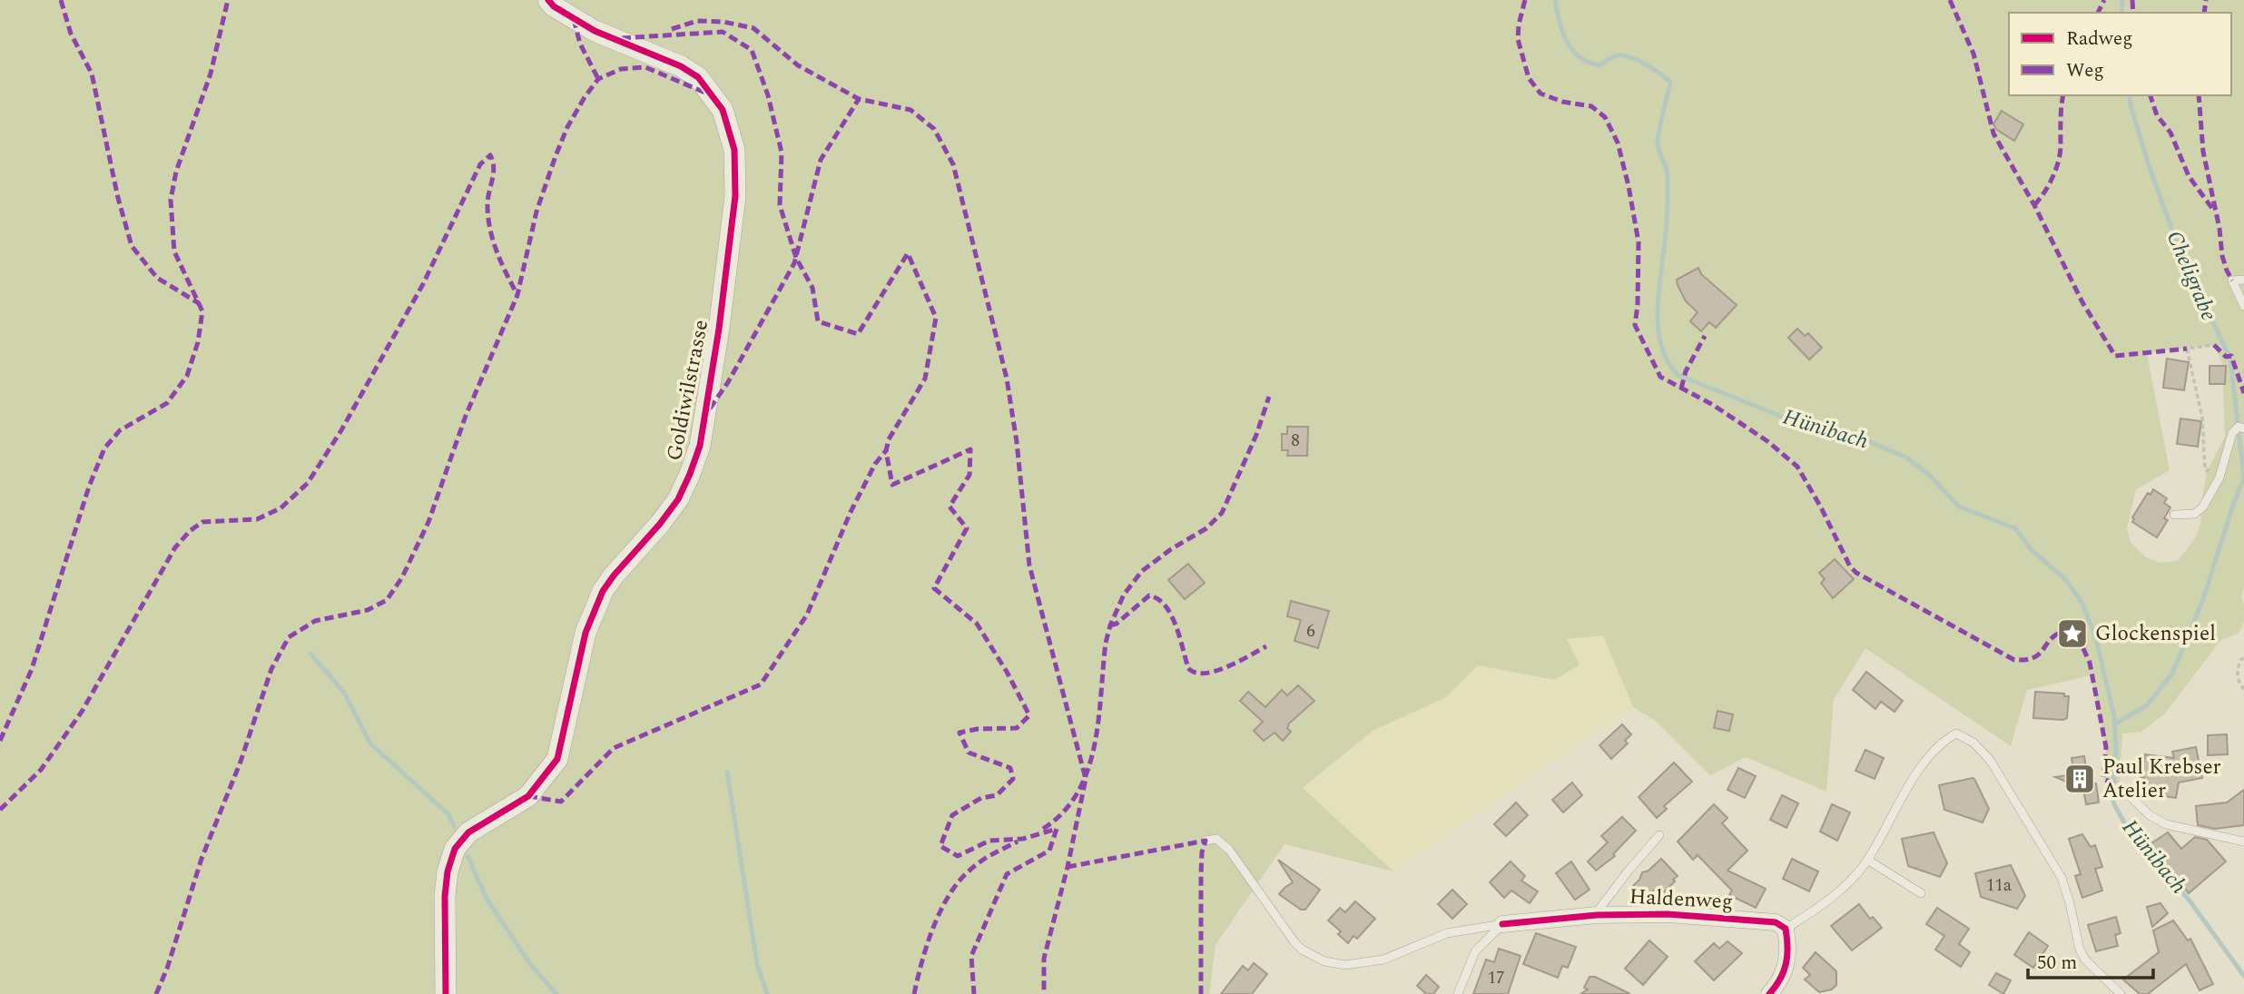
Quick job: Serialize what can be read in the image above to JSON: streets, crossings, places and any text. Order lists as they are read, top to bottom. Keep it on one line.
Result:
{"streets":{"street":["Goldiwilstrasse","Haldenweg"]},"water":["Cheligrabe","Hünibach"],"places":{"place":["Glockenspiel"],"building":["Paul Krebser Atelier"]},"house_numbers":["8","6","11a","17"],"legend":["Radweg","Weg"],"scale_bar":"50 m"}
